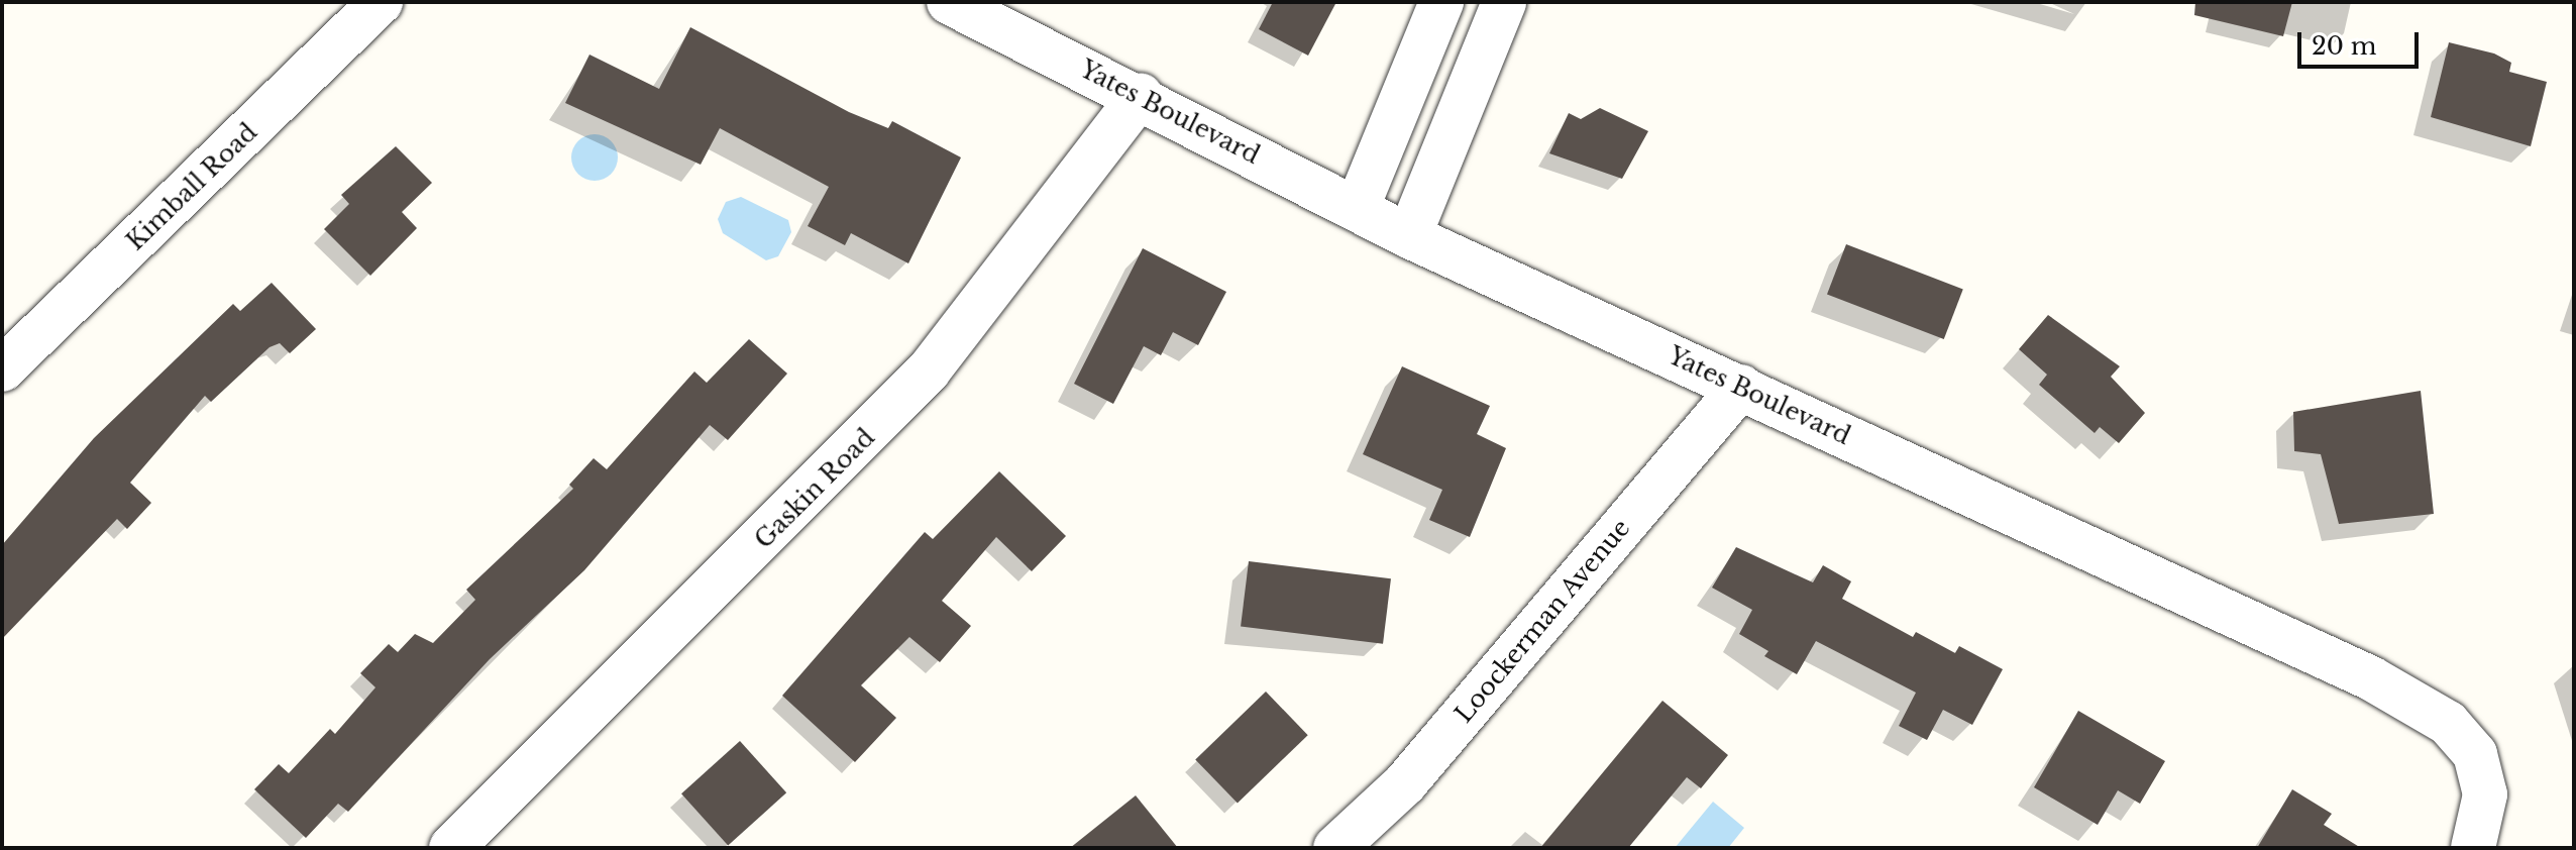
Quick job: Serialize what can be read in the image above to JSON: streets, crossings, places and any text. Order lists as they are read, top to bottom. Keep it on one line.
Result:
{"streets":{"street":["Yates Boulevard","Kimball Road","Gaskin Road","Loockerman Avenue"]},"crossings":[["Yates Boulevard","Gaskin Road"],["Yates Boulevard","Loockerman Avenue"]],"scale_bar":"20 m"}
